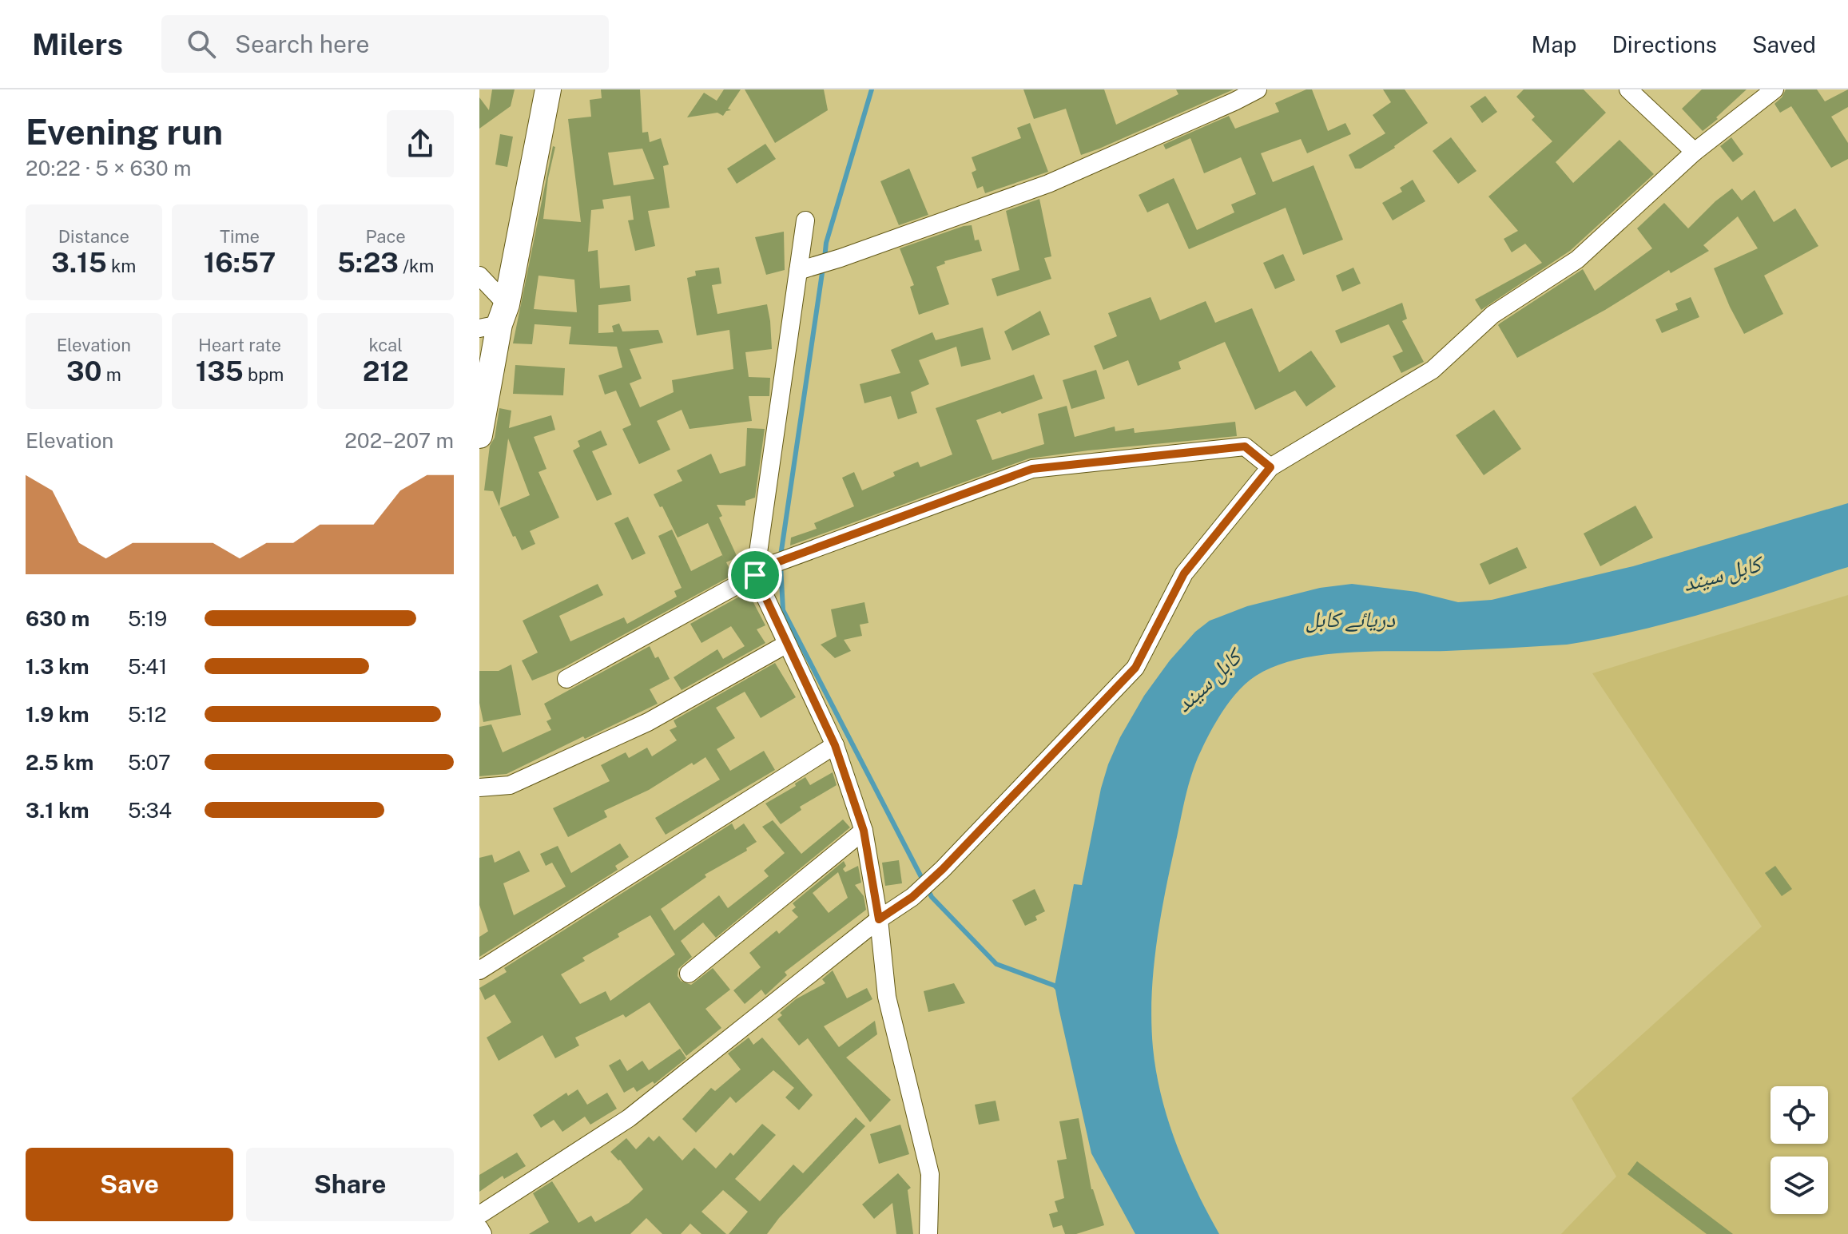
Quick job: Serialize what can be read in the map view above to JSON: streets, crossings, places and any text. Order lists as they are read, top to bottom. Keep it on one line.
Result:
{"water":["کابل سيند","دریائے کابل"],"page":{"header":"Milers","search":"Search here","nav":["Map","Directions","Saved"],"heading":["Evening run","20:22 · 5 × 630 m"],"stats":[["Distance","3.15 km"],["Time","16:57"],["Pace","5:23 /km"],["Elevation","30 m"],["Heart rate","135 bpm"],["kcal","212"]],"chart":["Elevation","202–207 m"],"list":[{"name":"630 m","note":"5:19"},{"name":"1.3 km","note":"5:41"},{"name":"1.9 km","note":"5:12"},{"name":"2.5 km","note":"5:07"},{"name":"3.1 km","note":"5:34"}],"buttons":["Save","Share"]}}
